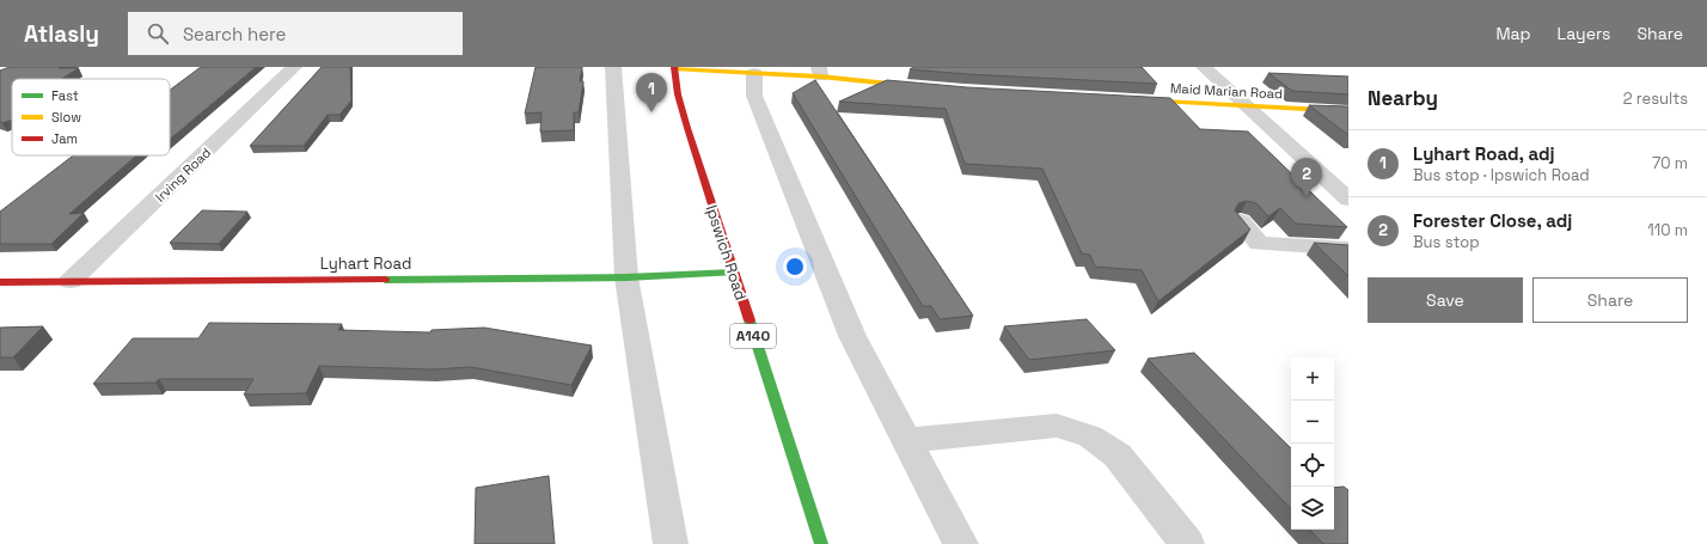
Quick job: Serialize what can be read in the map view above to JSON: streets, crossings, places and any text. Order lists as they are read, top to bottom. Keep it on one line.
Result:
{"streets":{"main road":["Maid Marian Road","Ipswich Road","Lyhart Road","A140"],"street":["Irving Road"]},"crossings":[["Irving Road","Lyhart Road"],["Ipswich Road","Lyhart Road"]],"legend":["Fast","Slow","Jam"],"page":{"header":"Atlasly","search":"Search here","nav":["Map","Layers","Share"],"heading":["Nearby","2 results"],"pins":["1","2"],"list":[{"mark":"1","name":"Lyhart Road, adj","note":"Bus stop · Ipswich Road","value":"70 m"},{"mark":"2","name":"Forester Close, adj","note":"Bus stop","value":"110 m"}],"buttons":["Save","Share"],"map_buttons":["+","−"]}}
